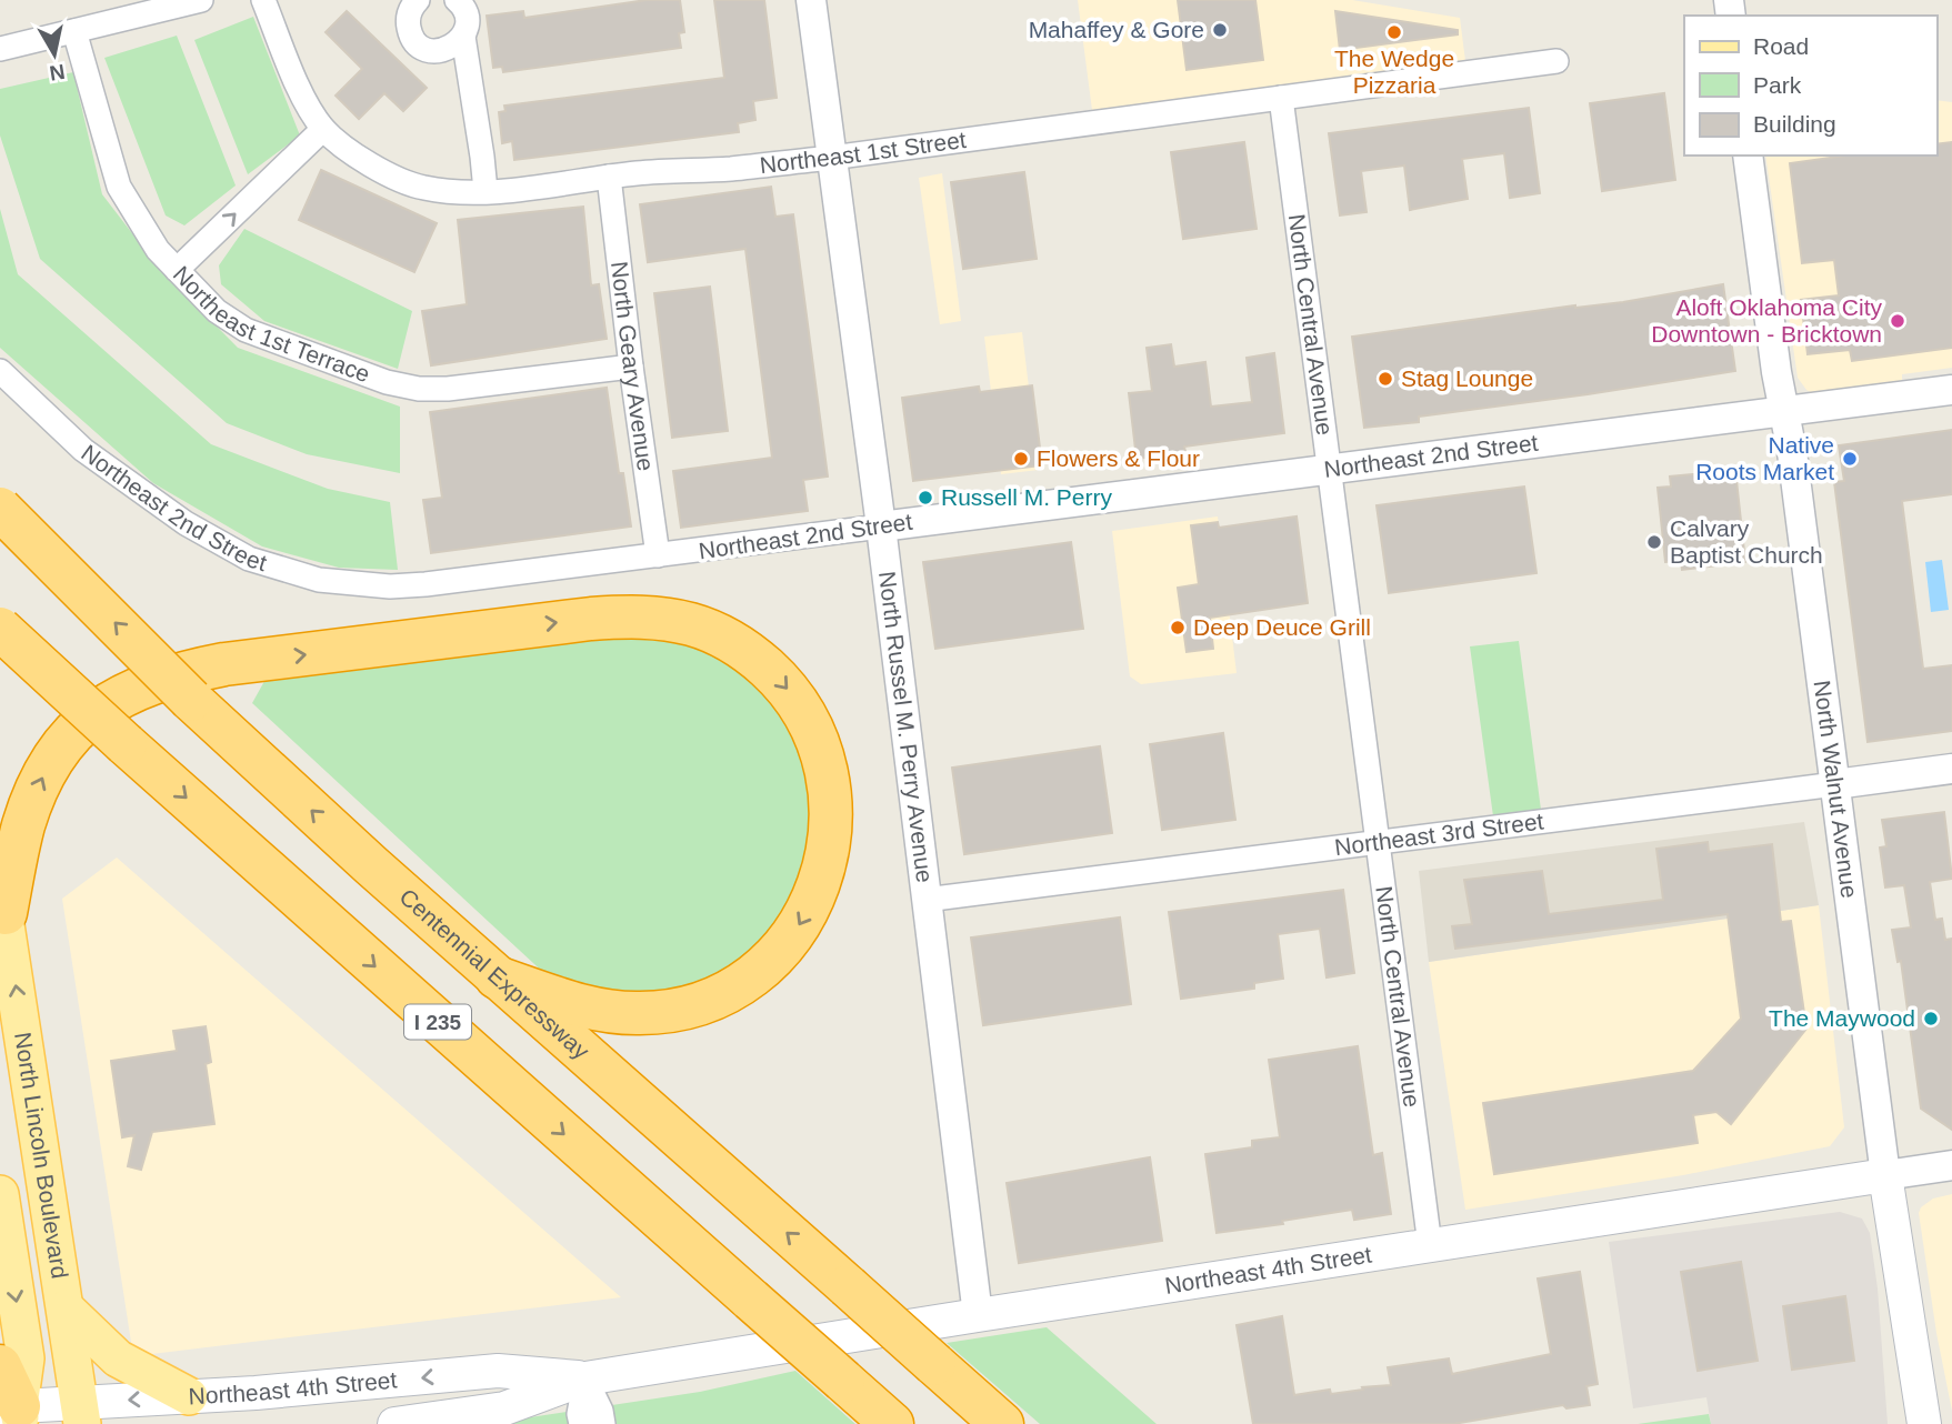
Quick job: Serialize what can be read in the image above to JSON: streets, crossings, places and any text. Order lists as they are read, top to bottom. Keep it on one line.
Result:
{"streets":{"highway":["Centennial Expressway","I 235"],"main road":["North Walnut Avenue","North Lincoln Boulevard","Northeast 4th Street"],"street":["Northeast 1st Street","Northeast 1st Terrace","North Central Avenue","North Geary Avenue","Northeast 2nd Street","North Russel M. Perry Avenue","Northeast 3rd Street"]},"crossings":[["Northeast 1st Street","North Central Avenue"],["Northeast 1st Street","North Geary Avenue"],["Northeast 1st Street","North Russel M. Perry Avenue"],["Northeast 1st Terrace","North Geary Avenue"],["North Central Avenue","Northeast 2nd Street"],["North Central Avenue","Northeast 3rd Street"],["North Central Avenue","Northeast 4th Street"],["North Geary Avenue","Northeast 2nd Street"],["Northeast 2nd Street","North Russel M. Perry Avenue"],["Northeast 2nd Street","North Walnut Avenue"],["North Russel M. Perry Avenue","Northeast 3rd Street"],["North Russel M. Perry Avenue","Northeast 4th Street"],["North Walnut Avenue","Northeast 3rd Street"],["North Walnut Avenue","Northeast 4th Street"],["North Lincoln Boulevard","Northeast 4th Street"]],"places":["Mahaffey & Gore","The Wedge Pizzaria","Aloft Oklahoma City Downtown - Bricktown","Stag Lounge","Flowers & Flour","Native Roots Market","Russell M. Perry","Calvary Baptist Church","Deep Deuce Grill","The Maywood"],"legend":["Road","Park","Building"],"north":"bottom"}
